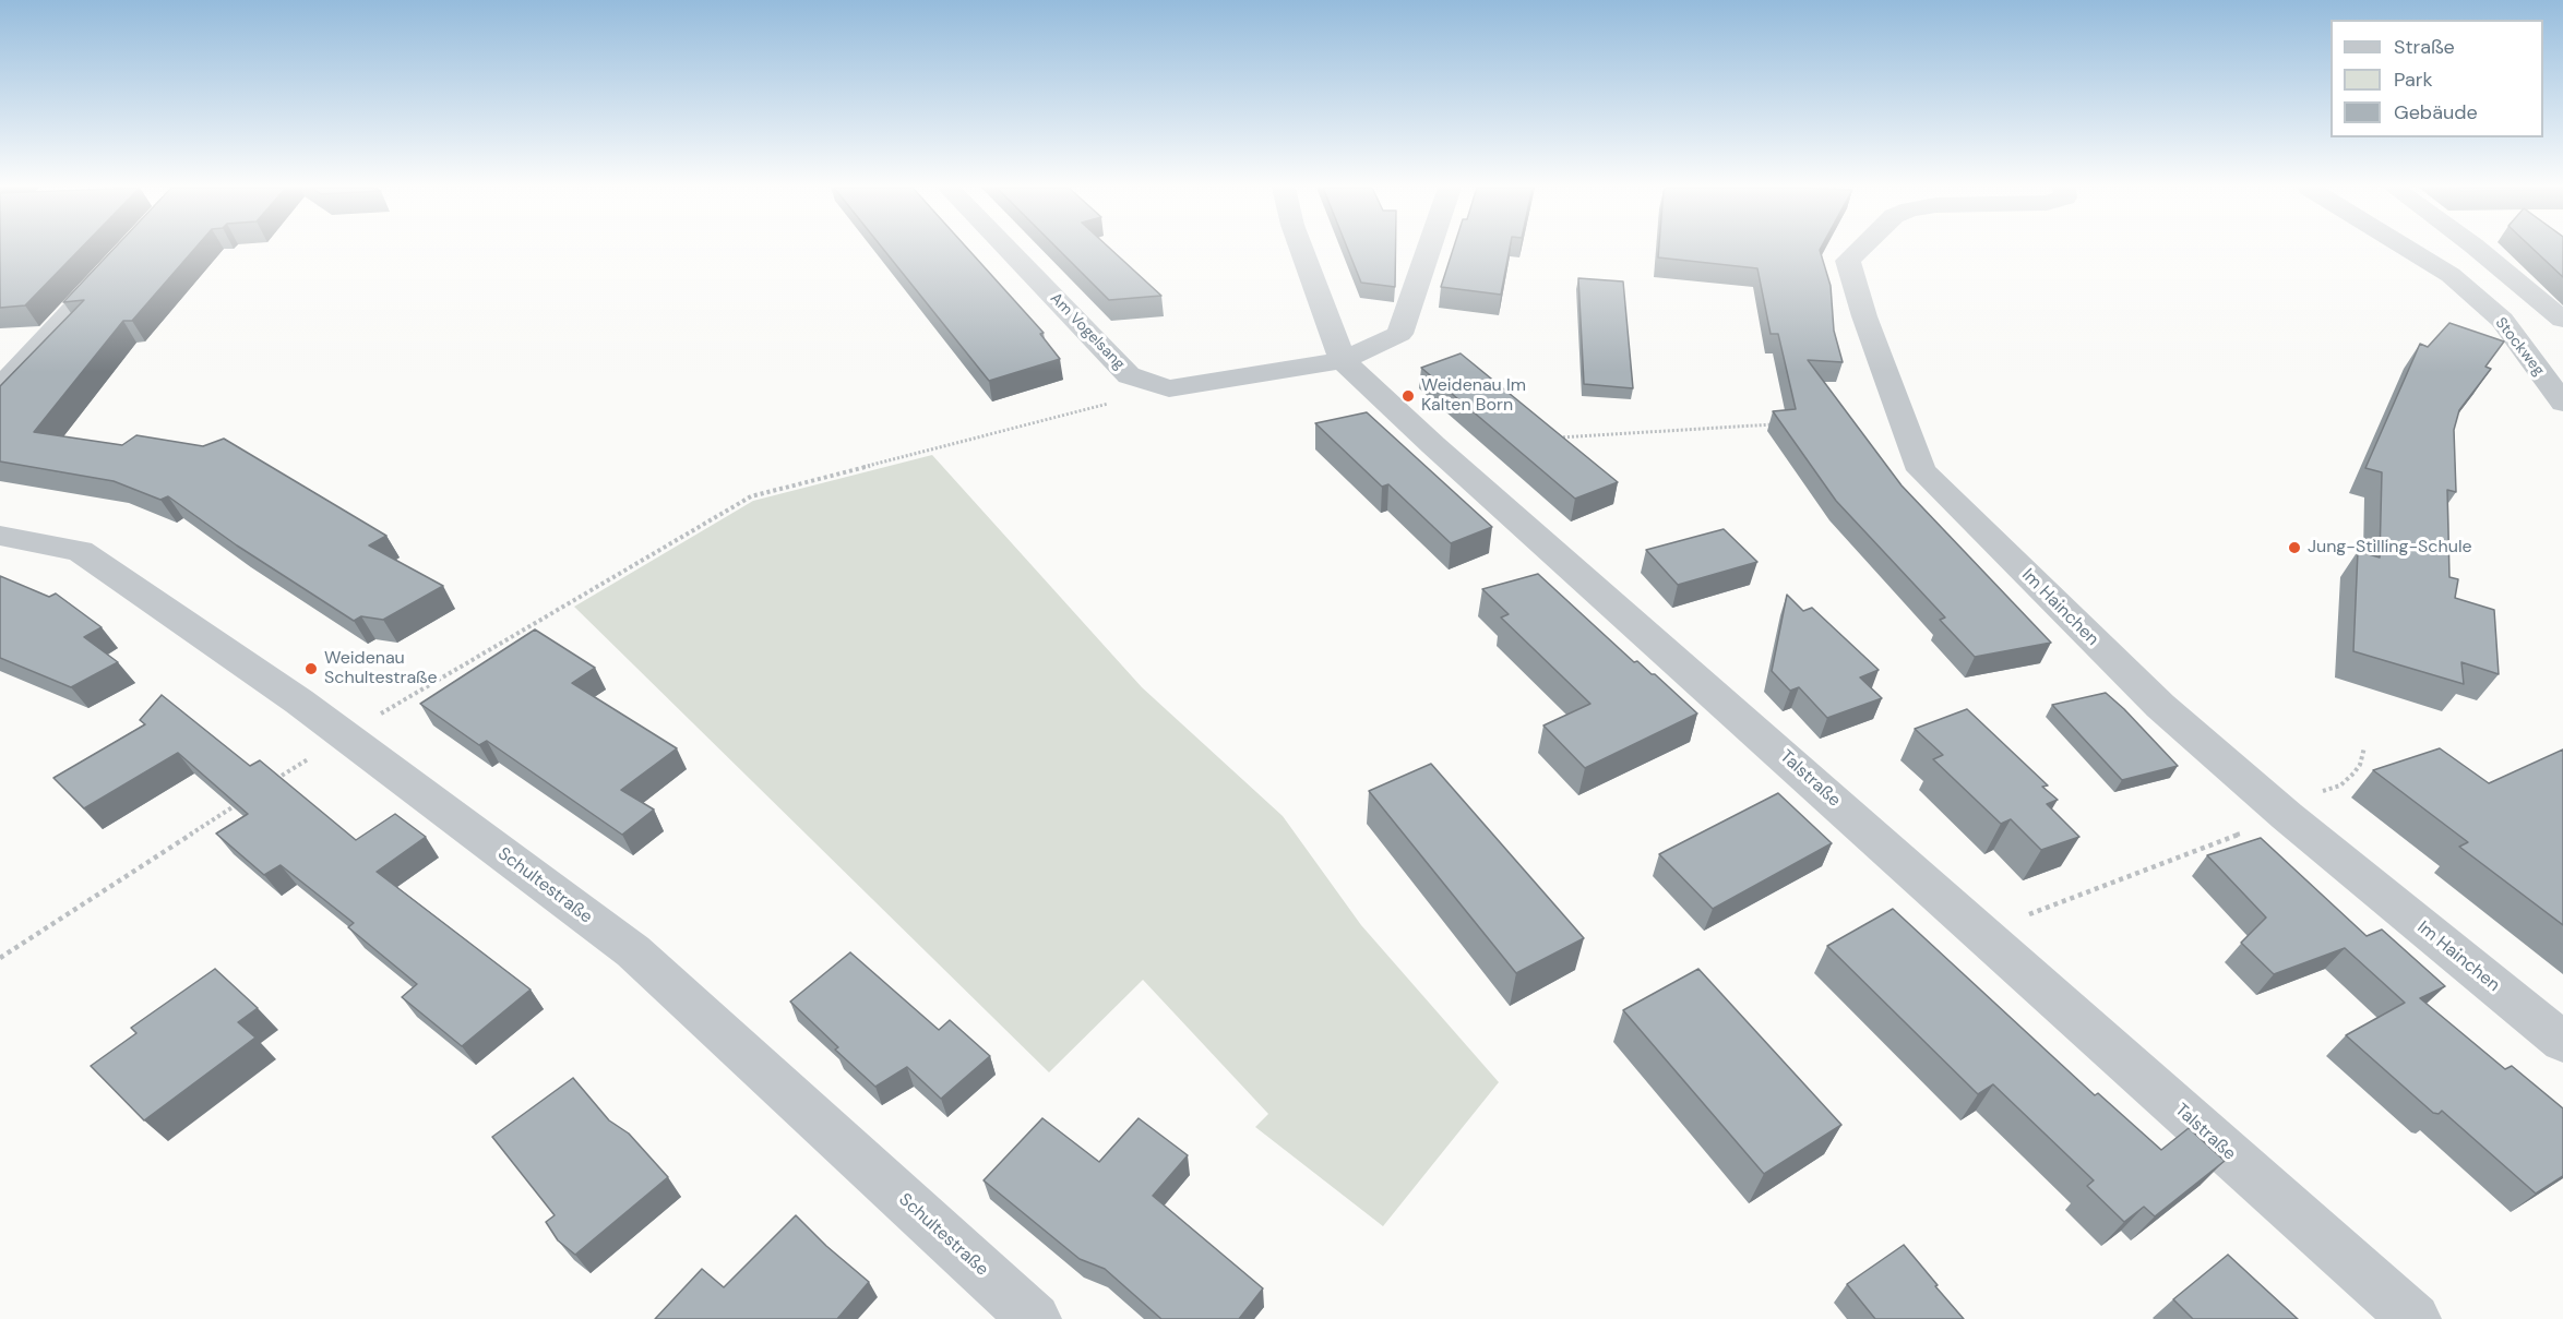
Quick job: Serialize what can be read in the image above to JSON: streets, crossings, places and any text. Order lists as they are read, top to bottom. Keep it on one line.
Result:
{"streets":{"street":["Am Vogelsang","Stockweg","Im Hainchen","Talstraße","Schultestraße"]},"crossings":[["Am Vogelsang","Talstraße"]],"places":["Weidenau Im Kalten Born","Jung-Stilling-Schule","Weidenau Schultestraße"],"legend":["Straße","Park","Gebäude"]}
